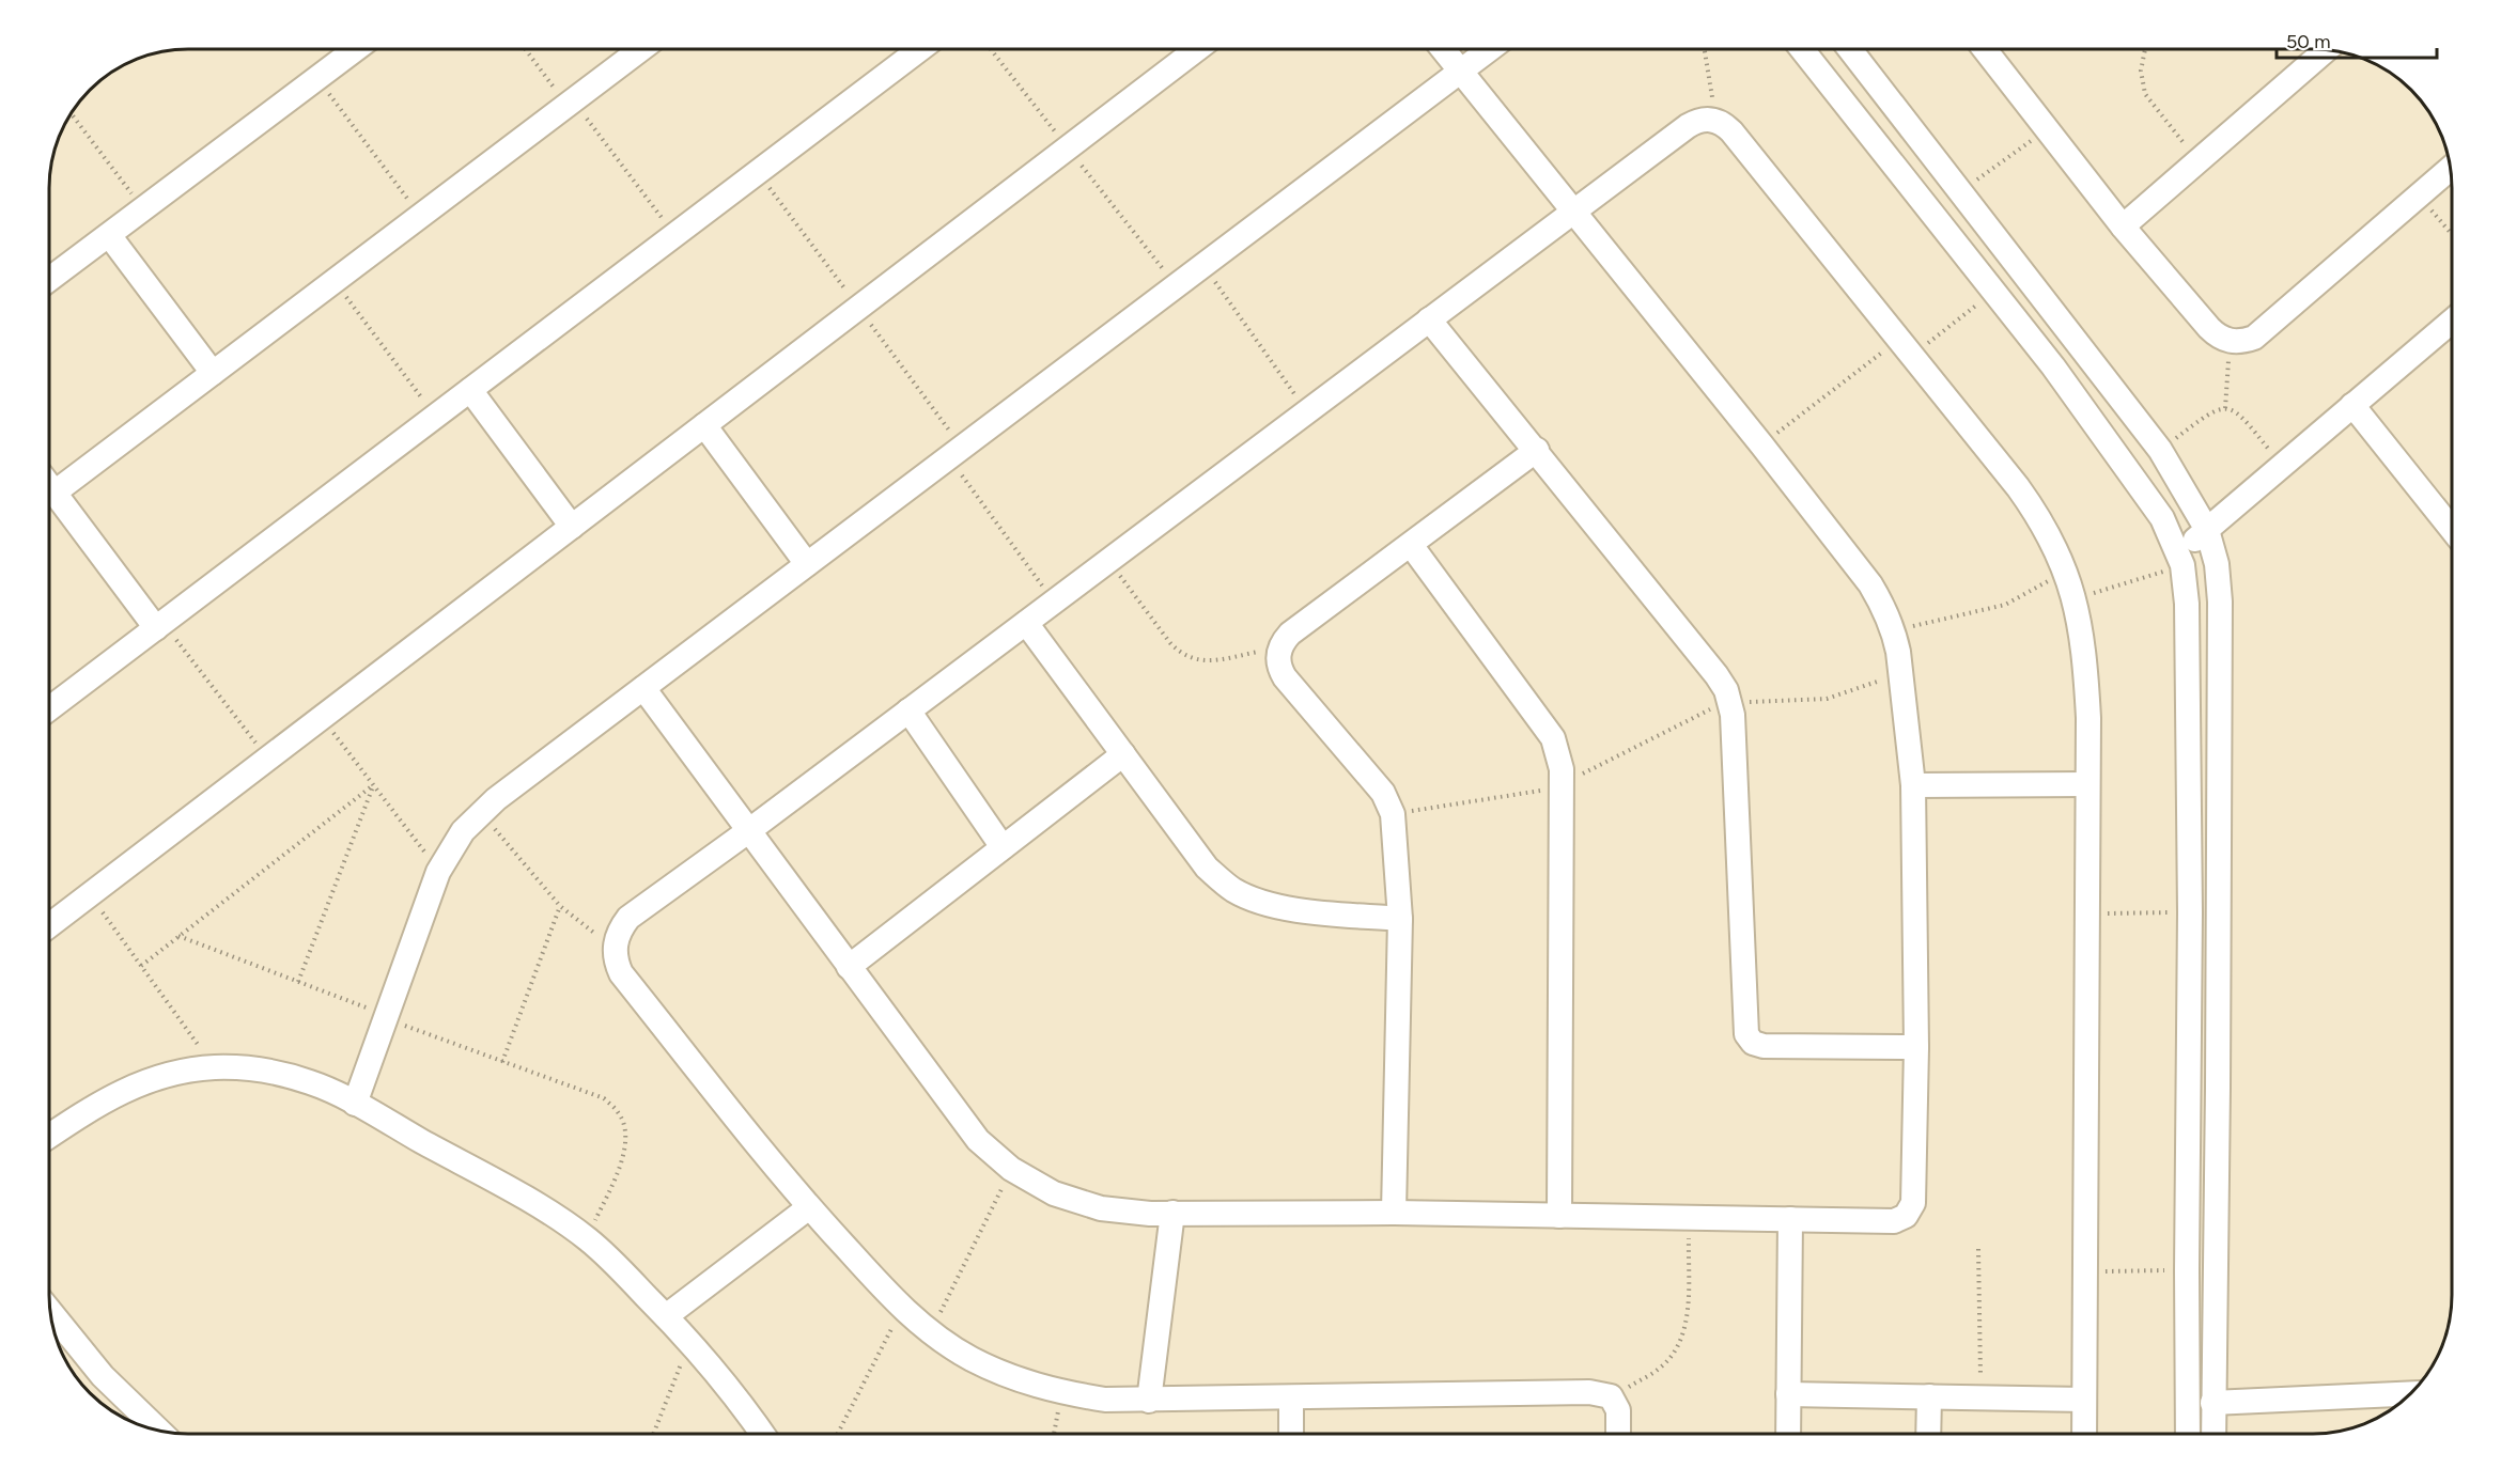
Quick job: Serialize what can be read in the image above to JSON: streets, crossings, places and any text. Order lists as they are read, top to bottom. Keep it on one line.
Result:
{"scale_bar":"50 m"}
